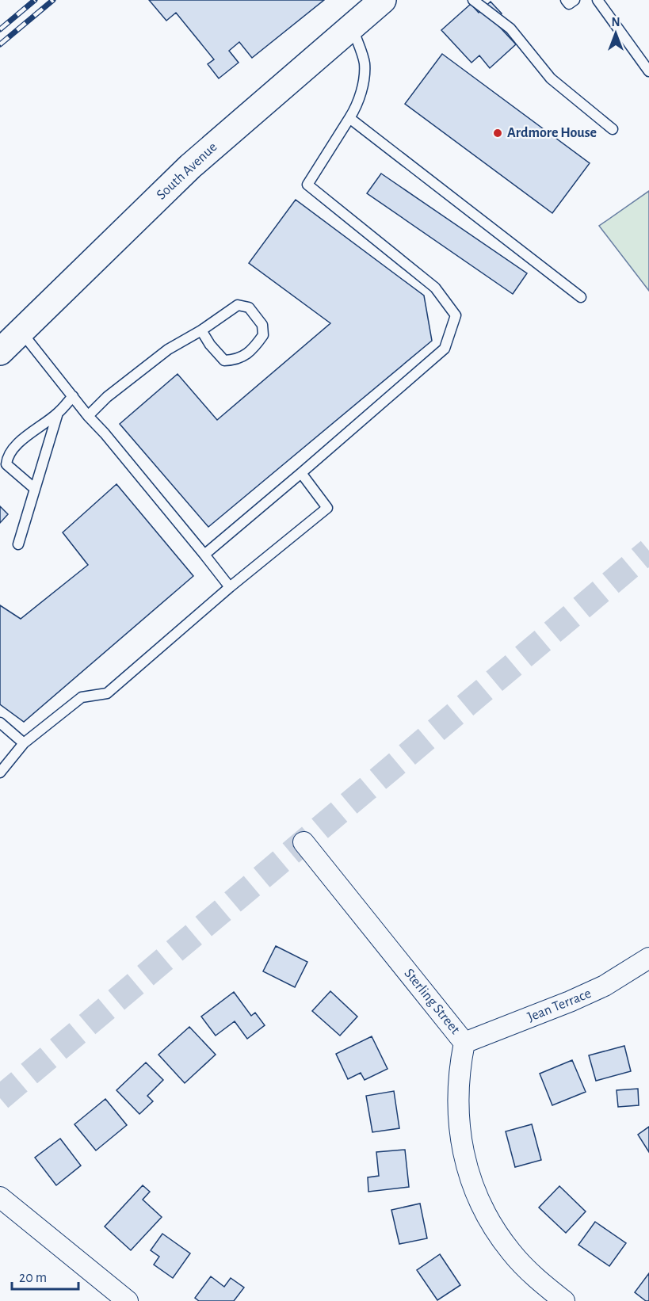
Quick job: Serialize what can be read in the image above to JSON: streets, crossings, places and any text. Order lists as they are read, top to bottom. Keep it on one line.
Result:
{"streets":{"main road":["South Avenue"],"street":["Sterling Street","Jean Terrace"]},"crossings":[["Sterling Street","Jean Terrace"]],"places":["Ardmore House"],"scale_bar":"20 m","north":"top"}
